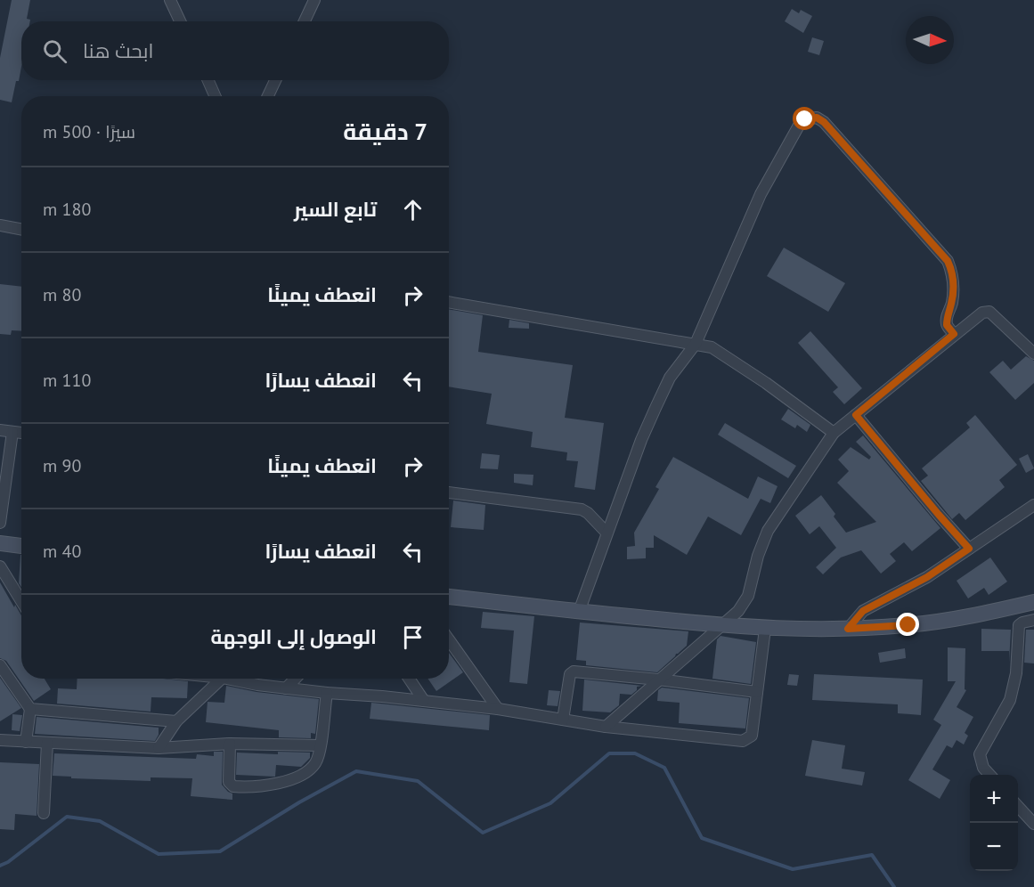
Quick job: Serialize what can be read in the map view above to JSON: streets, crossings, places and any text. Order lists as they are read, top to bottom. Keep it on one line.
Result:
{"north":"right","page":{"search":"ابحث هنا","heading":["7 دقيقة","سيرًا · 500 m"],"list":[["تابع السير","180 m"],["انعطف يمينًا","80 m"],["انعطف يسارًا","110 m"],["انعطف يمينًا","90 m"],["انعطف يسارًا","40 m"],"الوصول إلى الوجهة"],"map_buttons":["+","−"]}}
